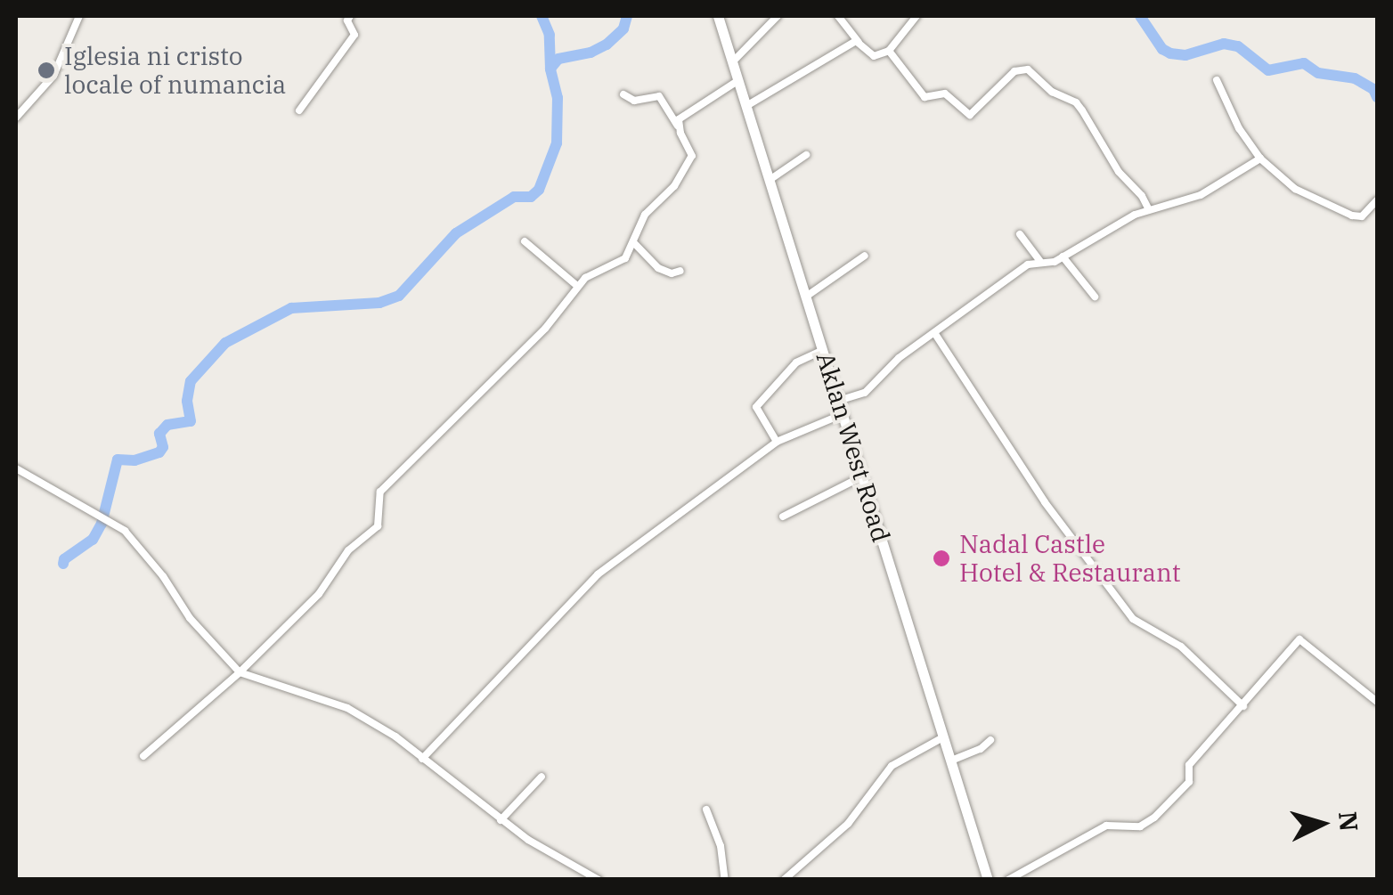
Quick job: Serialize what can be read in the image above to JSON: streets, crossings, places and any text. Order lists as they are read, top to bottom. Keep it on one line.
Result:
{"streets":{"main road":["Aklan West Road"]},"places":["Iglesia ni cristo locale of numancia","Nadal Castle Hotel & Restaurant"],"north":"right"}
